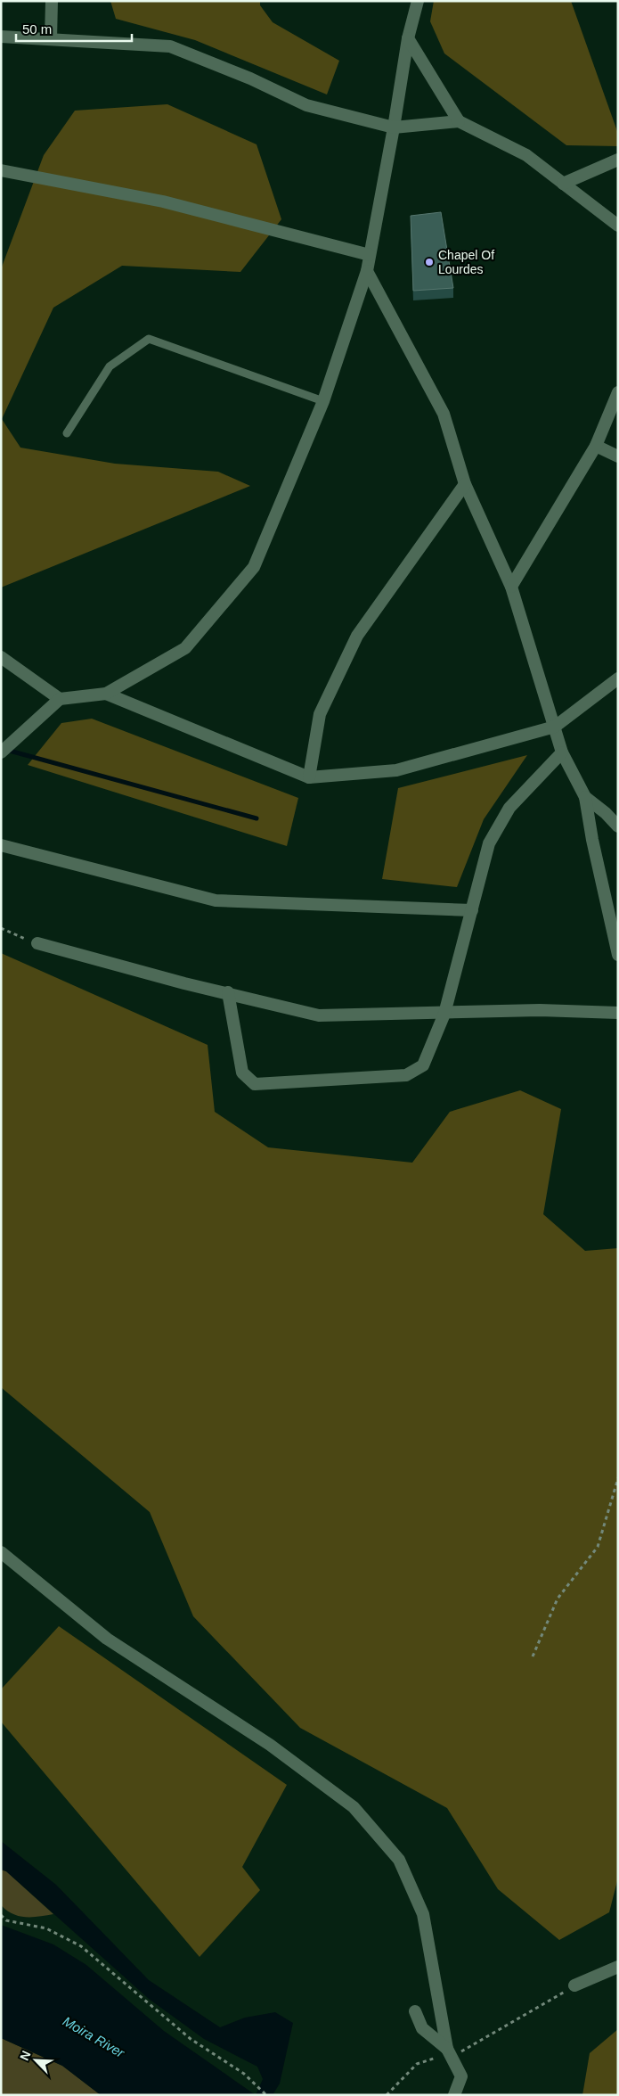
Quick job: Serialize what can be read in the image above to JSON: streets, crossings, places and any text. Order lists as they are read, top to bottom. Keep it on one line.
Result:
{"water":["Moira River"],"places":["Chapel Of Lourdes"],"scale_bar":"50 m","north":"top left"}
